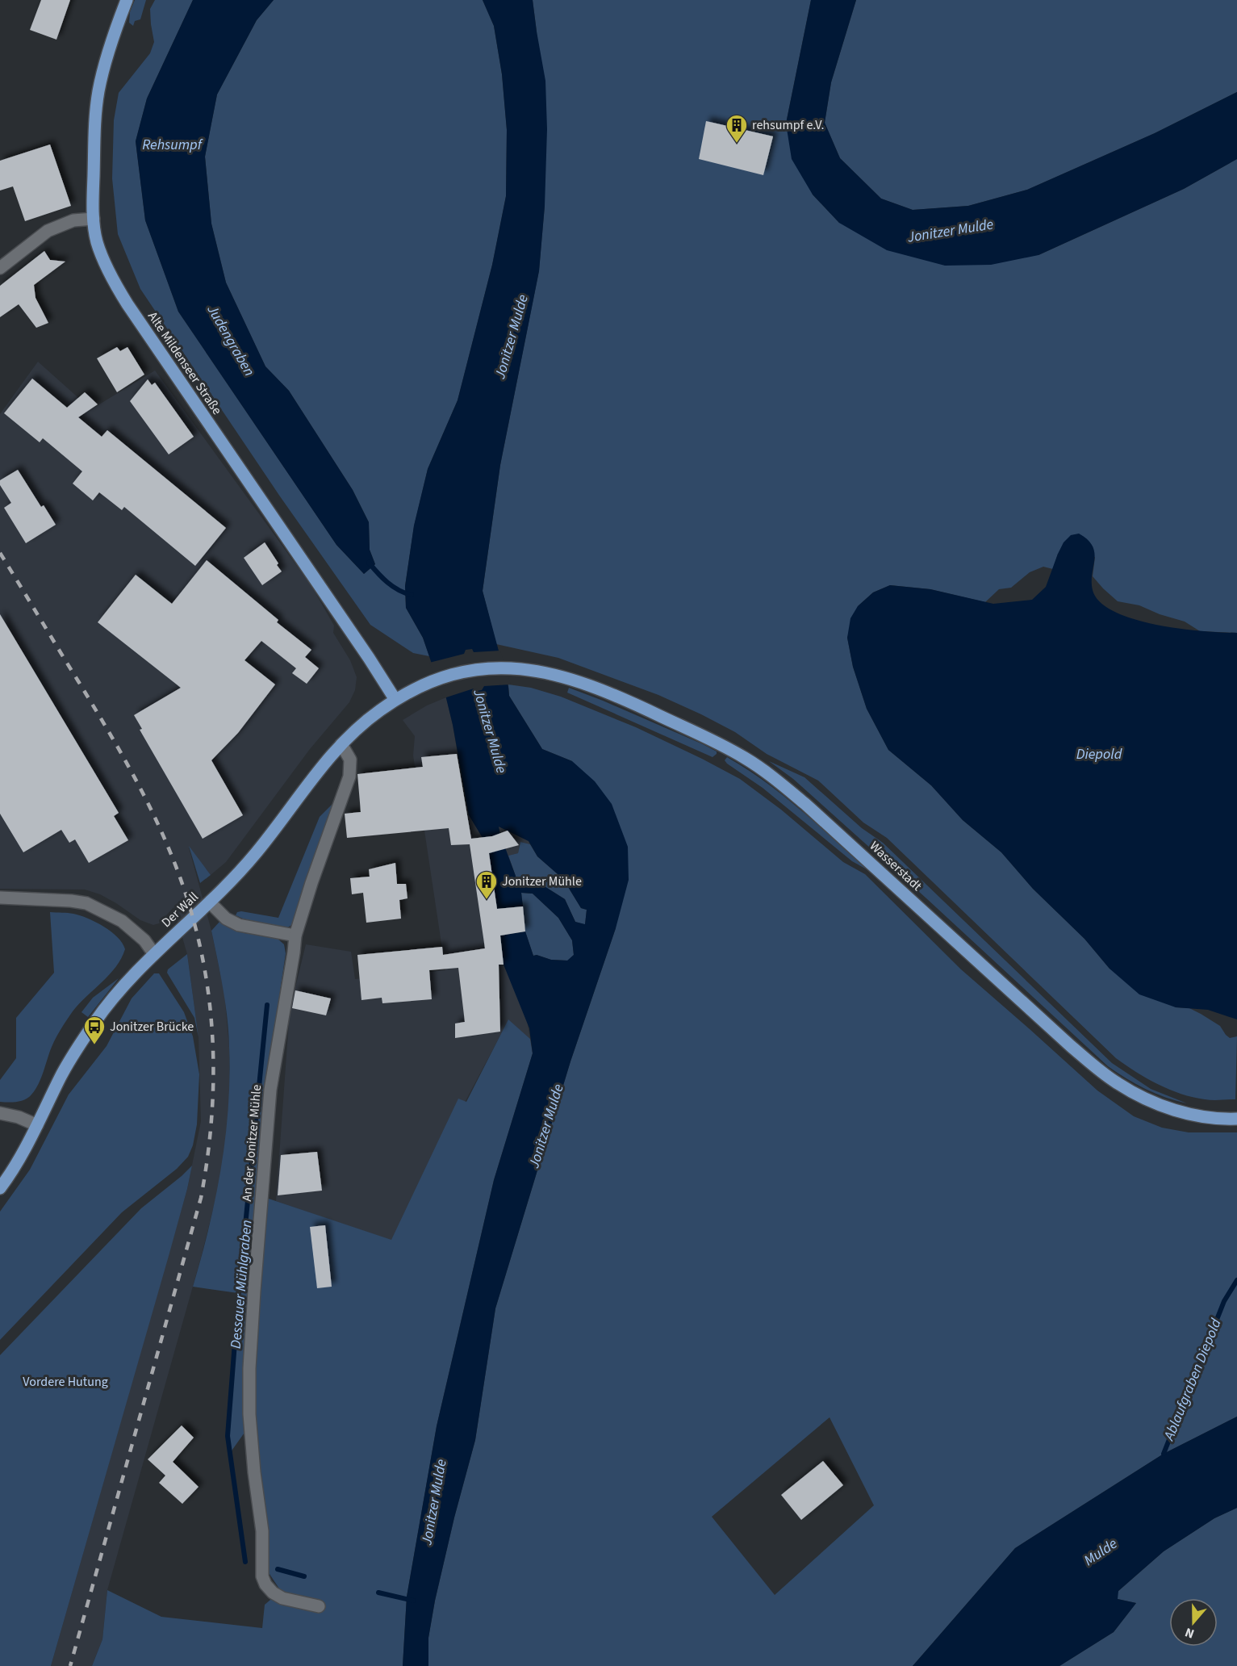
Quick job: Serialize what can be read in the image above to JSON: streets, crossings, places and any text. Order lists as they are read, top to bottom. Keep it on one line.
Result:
{"streets":{"main road":["Alte Mildenseer Straße","Wasserstadt","Der Wall"],"street":["An der Jonitzer Mühle"]},"crossings":[["Alte Mildenseer Straße","Der Wall"],["Wasserstadt","Der Wall"],["Der Wall","An der Jonitzer Mühle"]],"water":["Rehsumpf","Jonitzer Mulde","Judengraben","Diepold","Dessauer Mühlgraben","Ablaufgraben Diepold","Mulde"],"parks":["Vordere Hutung"],"places":{"building":["rehsumpf e.V.","Jonitzer Mühle"],"bus stop":["Jonitzer Brücke"]},"north":"bottom"}
